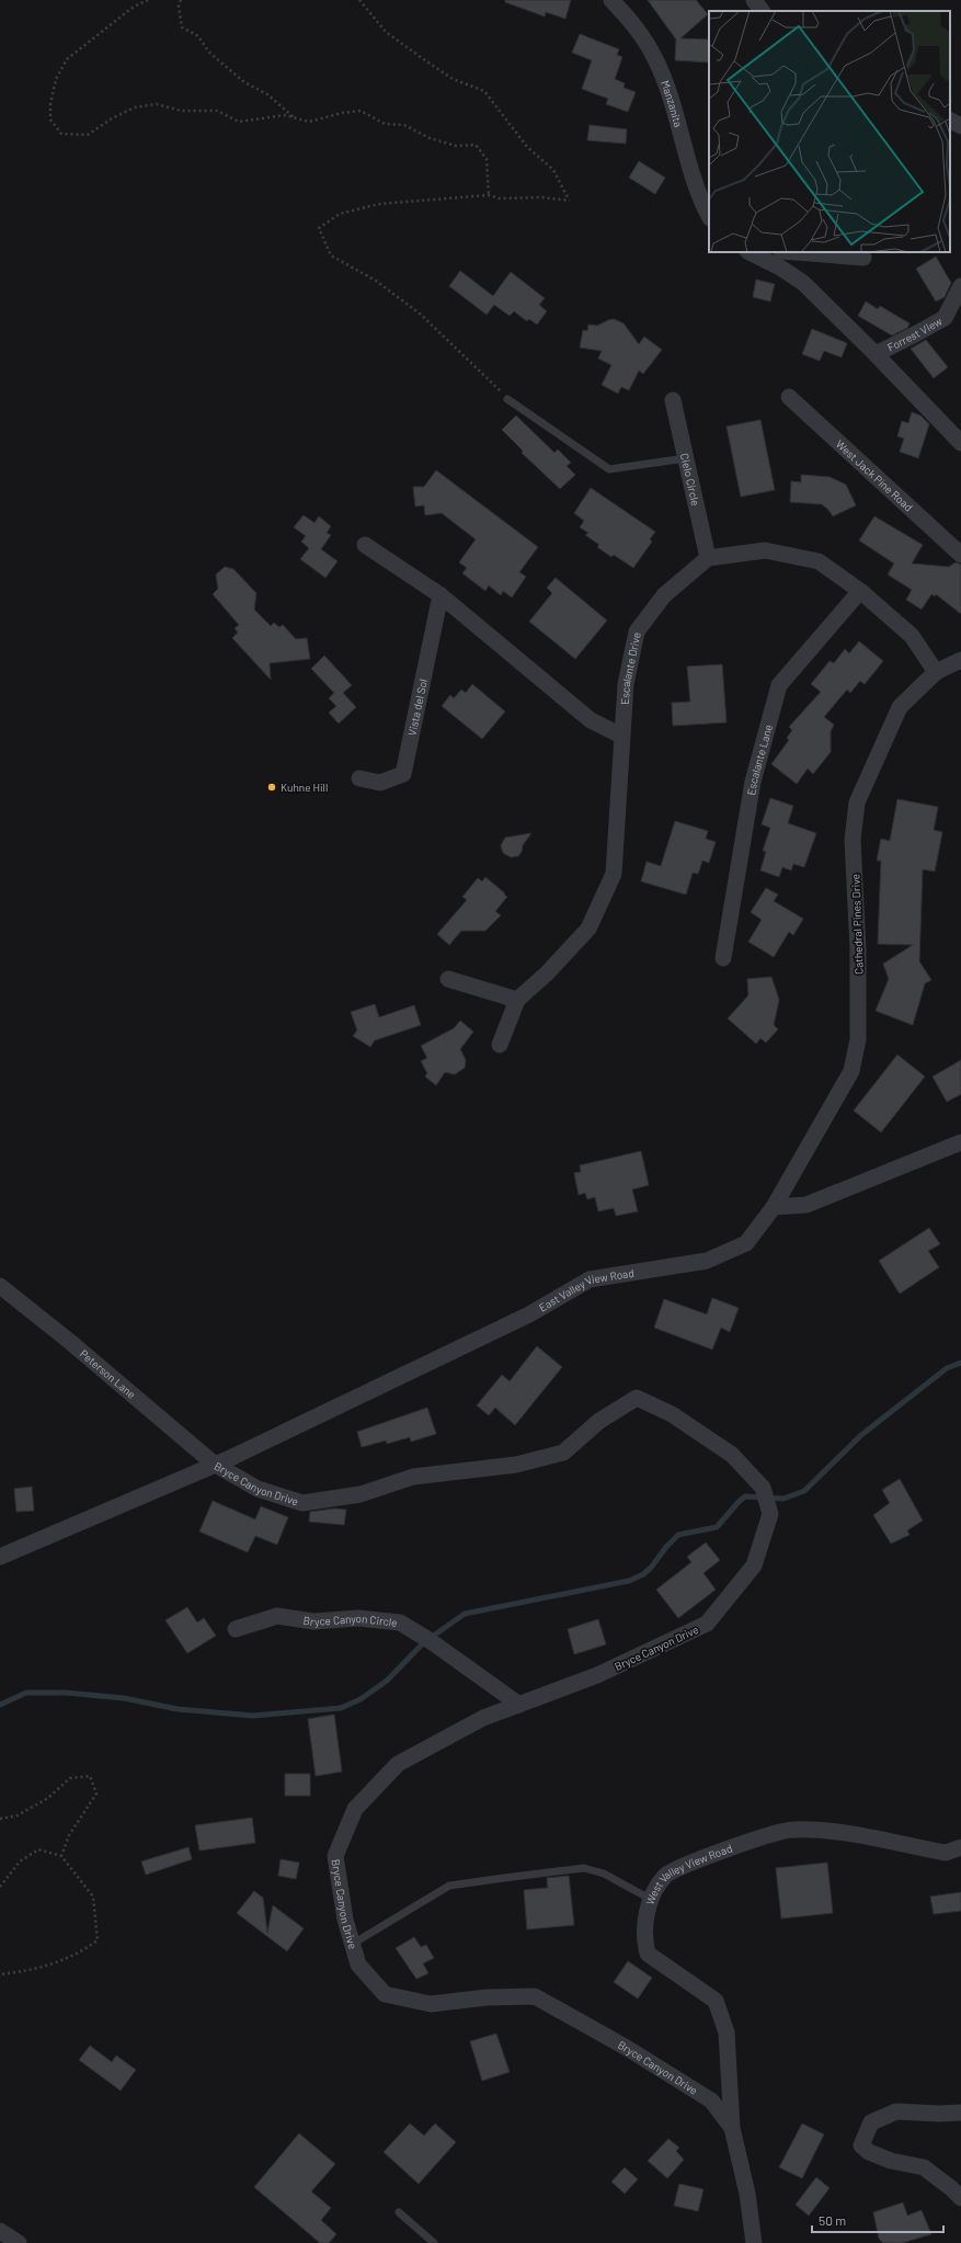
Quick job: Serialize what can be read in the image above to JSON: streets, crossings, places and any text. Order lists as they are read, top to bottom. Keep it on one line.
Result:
{"streets":{"street":["Manzanita","Forrest View","West Jack Pine Road","Cielo Circle","Escalante Drive","Vista del Sol","Escalante Lane","Cathedral Pines Drive","East Valley View Road","Peterson Lane","Bryce Canyon Drive","Bryce Canyon Circle","West Valley View Road"]},"crossings":[["Cielo Circle","Escalante Drive"],["Cathedral Pines Drive","East Valley View Road"],["East Valley View Road","Peterson Lane"],["East Valley View Road","Bryce Canyon Drive"],["Peterson Lane","Bryce Canyon Drive"],["Bryce Canyon Drive","Bryce Canyon Circle"],["Bryce Canyon Drive","West Valley View Road"]],"places":["Kuhne Hill"],"scale_bar":"50 m"}
